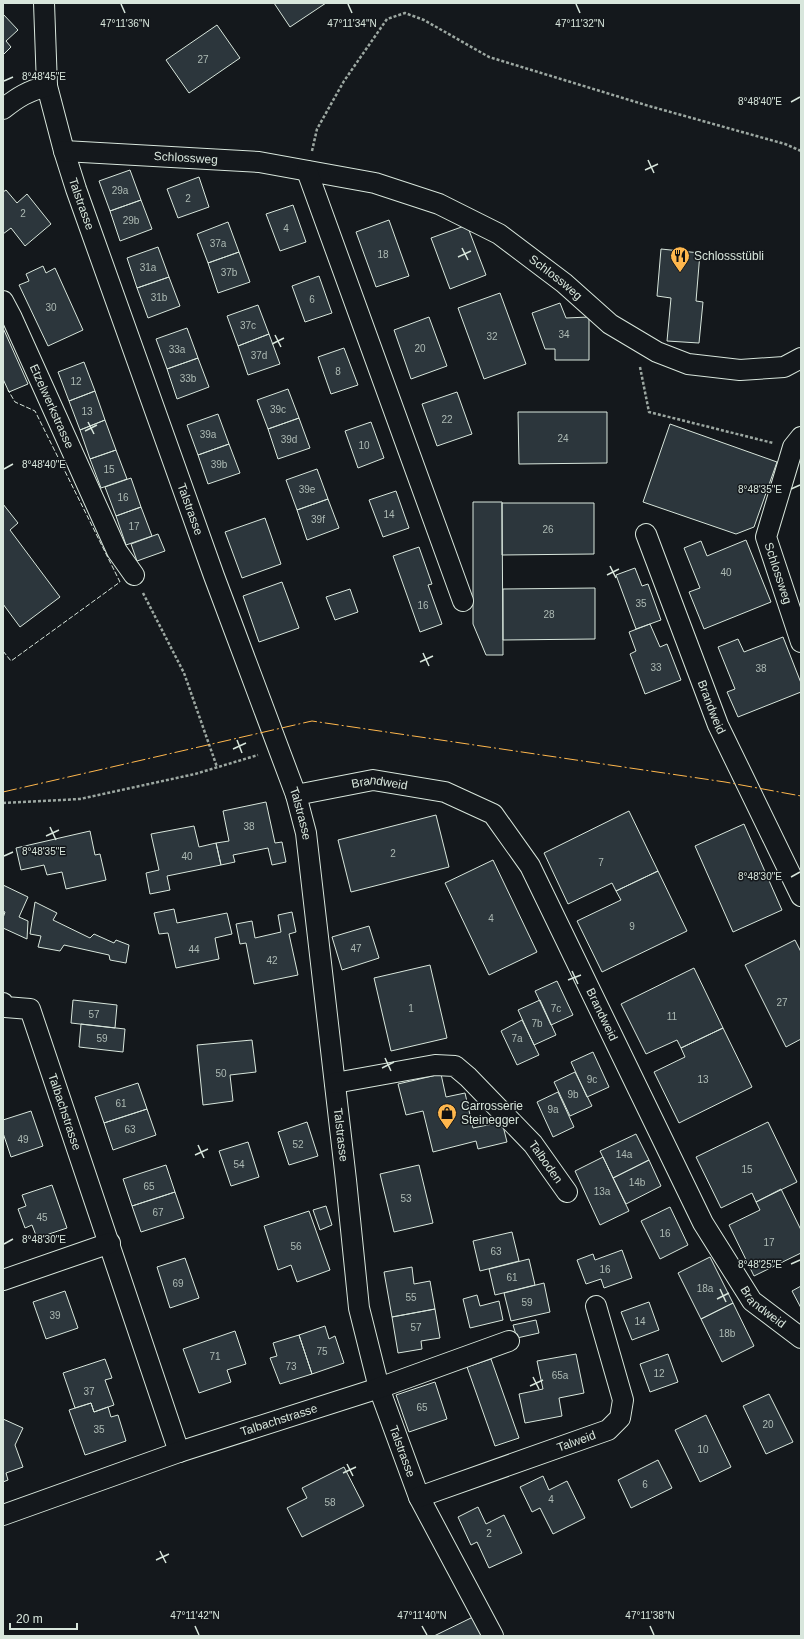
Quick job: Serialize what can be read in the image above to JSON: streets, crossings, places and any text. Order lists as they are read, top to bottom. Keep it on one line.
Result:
{"streets":{"street":["Schlossweg","Talstrasse","Etzelwerkstrasse","Brandweid","Talbachstrasse","Talboden","Talweid"]},"crossings":[["Schlossweg","Talstrasse"],["Talstrasse","Brandweid"],["Talstrasse","Talbachstrasse"],["Talstrasse","Talboden"],["Talstrasse","Talweid"]],"places":{"restaurant":["Schlossstübli"],"shop":["Carrosserie Steinegger"]},"house_numbers":["27","29a","2","2","29b","4","37a","18","31a","37b","31b","6","30","37c","34","32","20","33a","37d","8","33b","12","39c","13","22","39a","24","39d","10","39b","15","39e","16","14","39f","17","26","40","35","16","28","33","38","38","2","40","7","4","9","47","44","42","27","1","7c","57","11","7b","59","7a","50","9c","13","9b","61","9a","63","49","52","14a","54","15","14b","65","13a","53","67","45","16","17","56","63","16","61","69","18a","55","59","39","14","57","18b","75","71","73","12","65a","37","65","20","35","10","6","4","58","2"],"scale_bar":"20 m","coordinates":["47°11'34\"N","47°11'32\"N","47°11'36\"N","8°48'45\"E","8°48'40\"E","8°48'35\"E","8°48'30\"E","8°48'25\"E","47°11'42\"N","47°11'40\"N","47°11'38\"N"]}
